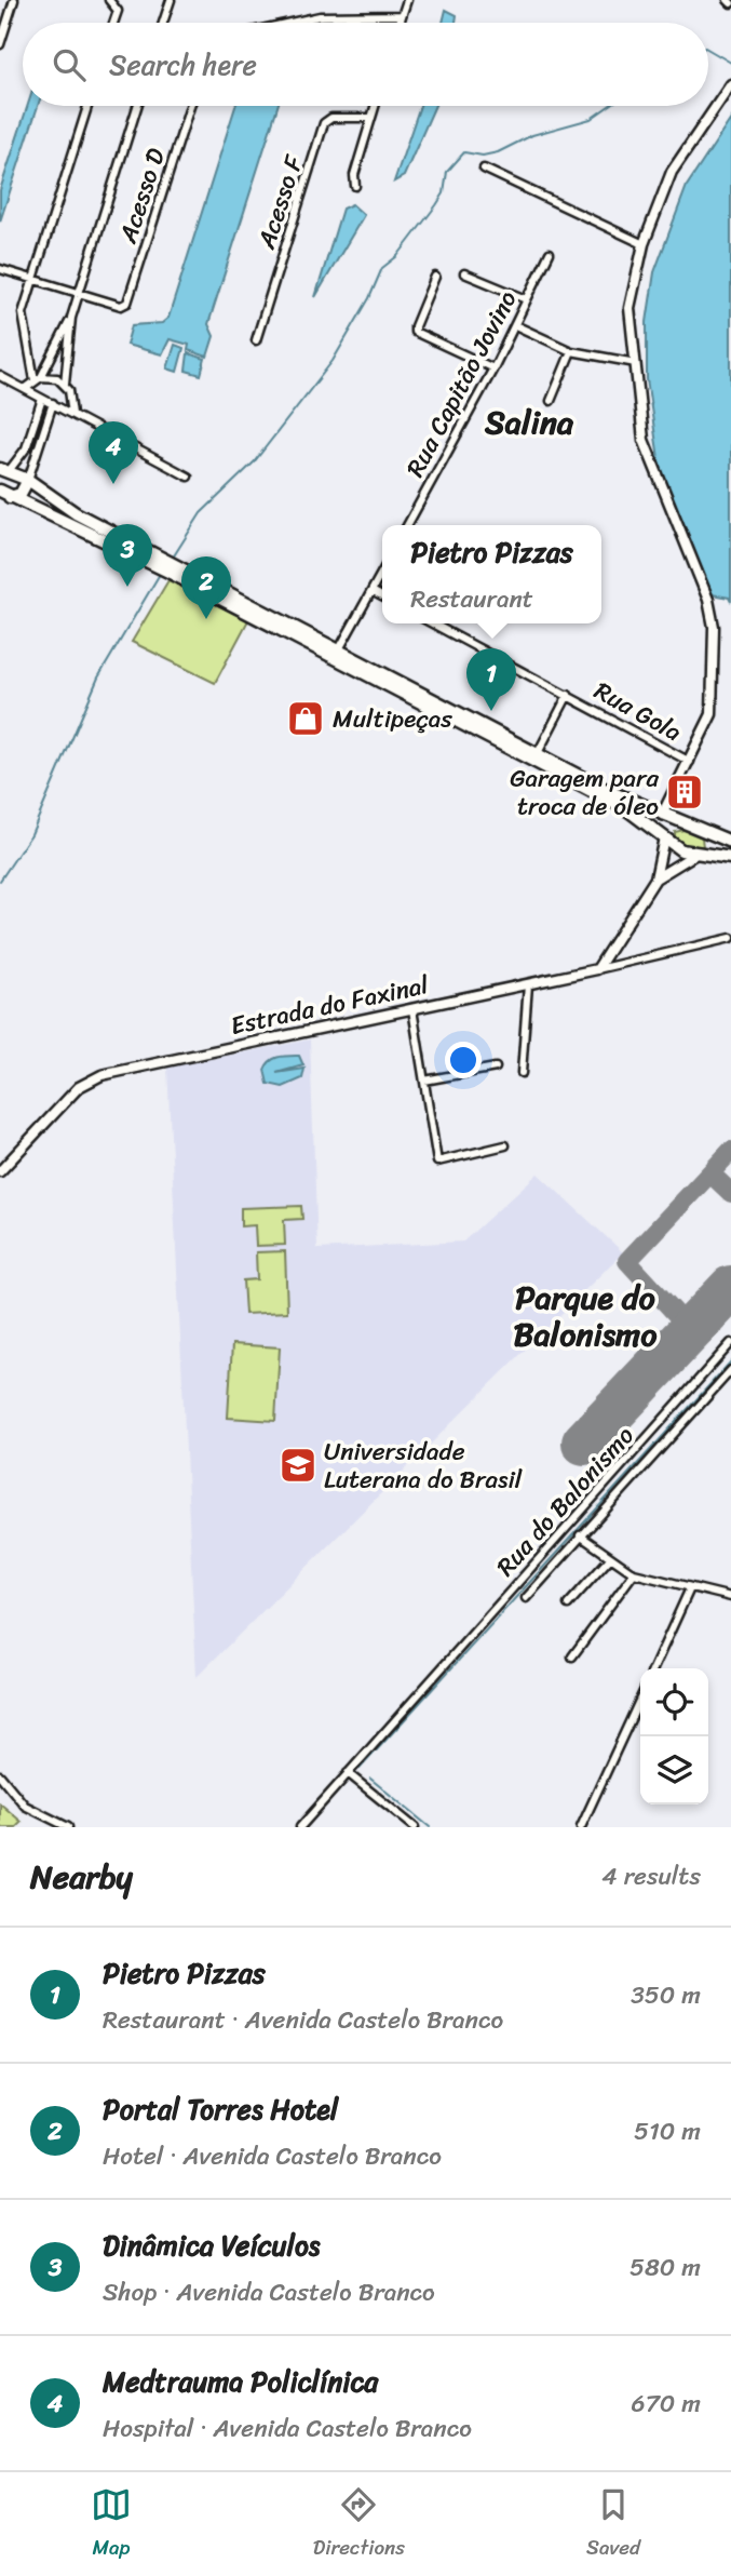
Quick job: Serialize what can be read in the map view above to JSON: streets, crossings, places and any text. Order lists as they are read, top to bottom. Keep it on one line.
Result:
{"streets":{"street":["Acesso D","Acesso F","Rua Capitão Jovino","Rua Gola","Estrada do Faxinal","Rua do Balonismo"]},"districts":["Salina","Parque do Balonismo"],"places":{"shop":["Multipeças"],"building":["Garagem para troca de óleo"],"school or university":["Universidade Luterana do Brasil"]},"page":{"search":"Search here","pins":["4","3","2","1"],"popup":["Pietro Pizzas","Restaurant"],"heading":["Nearby","4 results"],"list":[{"mark":"1","name":"Pietro Pizzas","note":"Restaurant · Avenida Castelo Branco","value":"350 m"},{"mark":"2","name":"Portal Torres Hotel","note":"Hotel · Avenida Castelo Branco","value":"510 m"},{"mark":"3","name":"Dinâmica Veículos","note":"Shop · Avenida Castelo Branco","value":"580 m"},{"mark":"4","name":"Medtrauma Policlínica","note":"Hospital · Avenida Castelo Branco","value":"670 m"}],"nav":["Map","Directions","Saved"]}}
